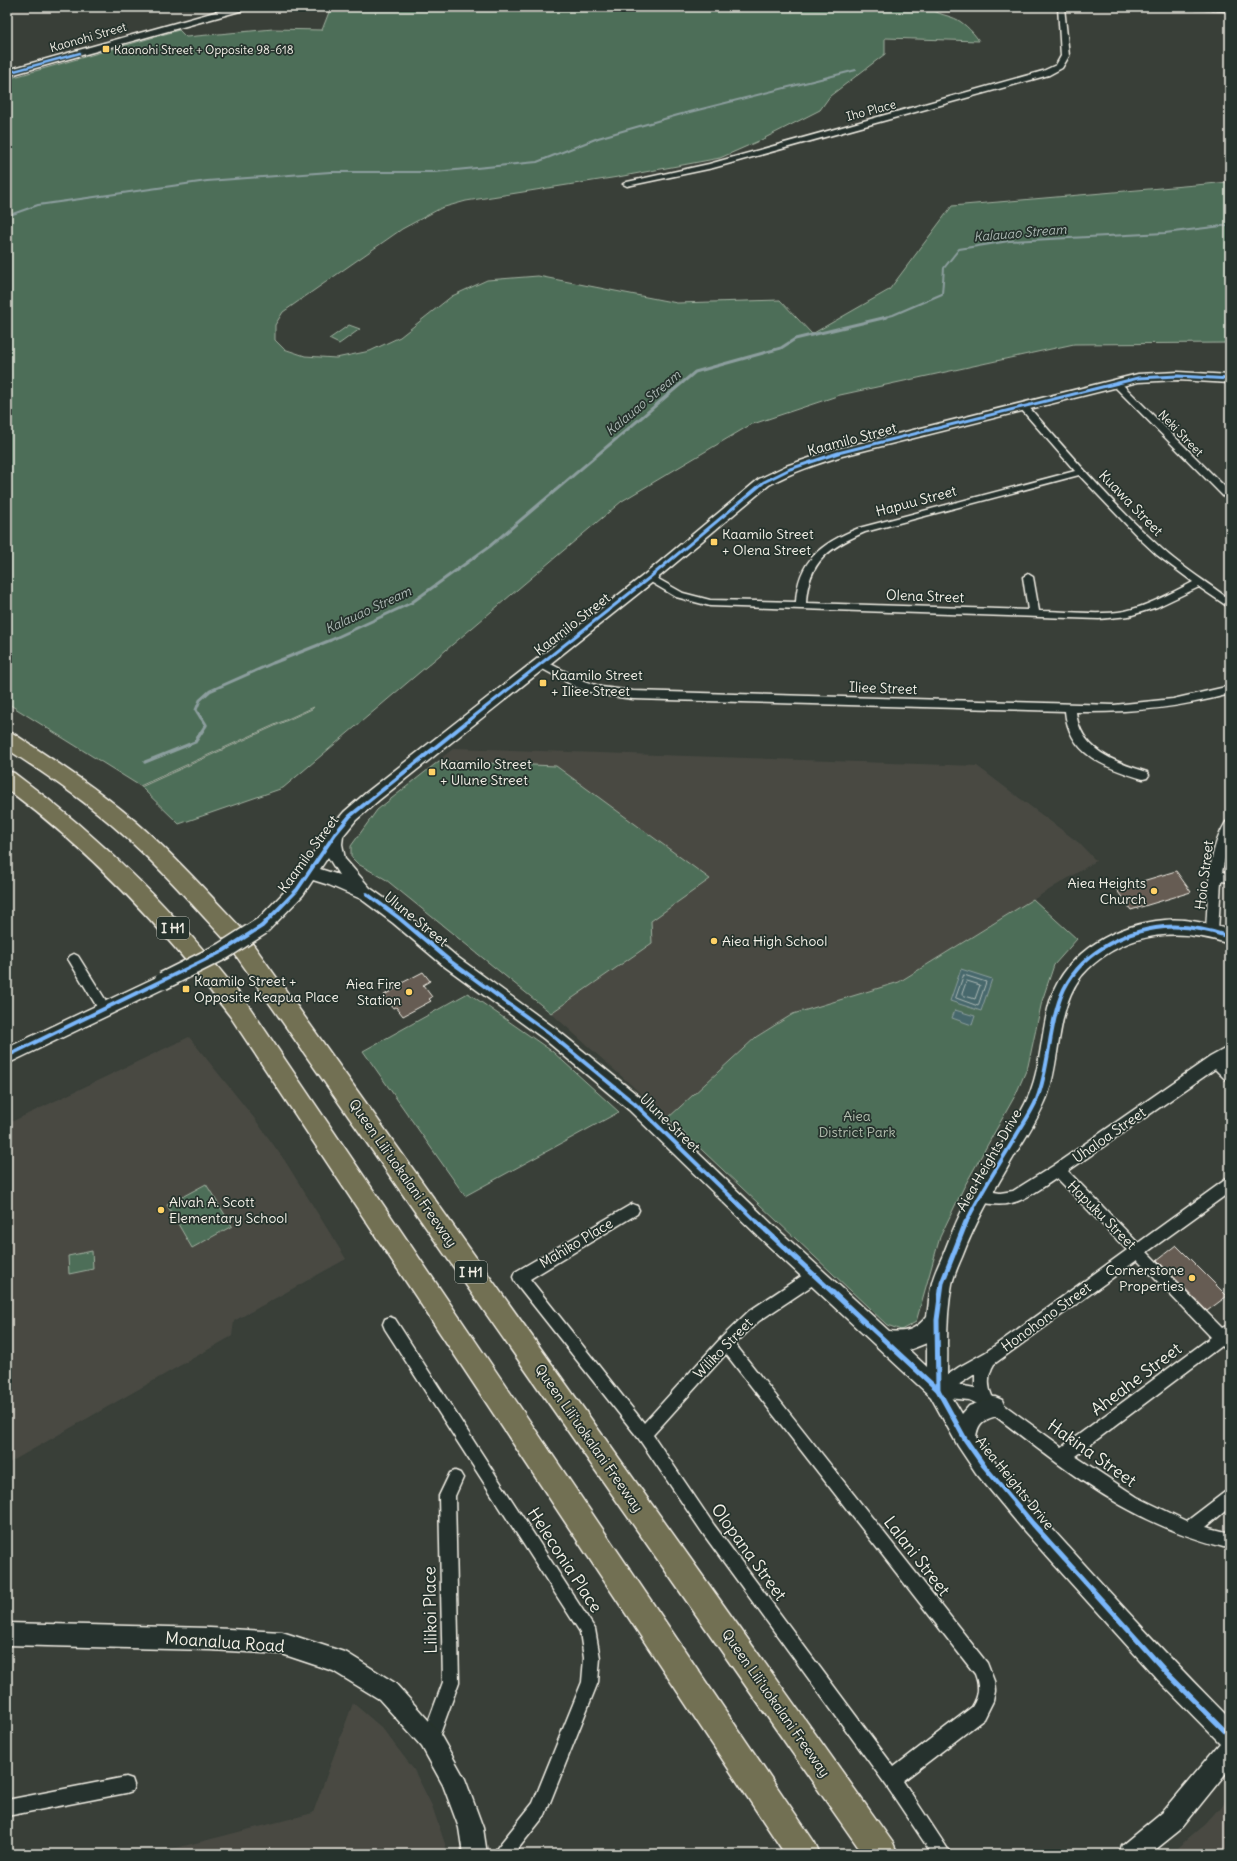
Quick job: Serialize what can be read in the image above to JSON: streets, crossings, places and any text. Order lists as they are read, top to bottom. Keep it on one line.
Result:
{"streets":{"highway":["I H1","Queen Liliʻuokalani Freeway"],"street":["Kaonohi Street","Iho Place","Neki Street","Kaamilo Street","Hapuu Street","Kuawa Street","Olena Street","Iliee Street","Hoio Street","Ulune Street","Uhaloa Street","Aiea Heights Drive","Hapuku Street","Mahiko Place","Honohono Street","Wiliko Street","Aheahe Street","Hakina Street","Olopana Street","Lalani Street","Heleconia Place","Lilikoi Place","Moanalua Road"]},"crossings":[["Neki Street","Kaamilo Street"],["Kaamilo Street","Kuawa Street"],["Kaamilo Street","Olena Street"],["Kaamilo Street","Iliee Street"],["Kaamilo Street","Ulune Street"],["Hapuu Street","Kuawa Street"],["Hapuu Street","Olena Street"],["Kuawa Street","Olena Street"],["Hoio Street","Aiea Heights Drive"],["Ulune Street","Aiea Heights Drive"],["Ulune Street","Honohono Street"],["Ulune Street","Wiliko Street"],["Ulune Street","Hakina Street"],["Uhaloa Street","Aiea Heights Drive"],["Uhaloa Street","Hapuku Street"],["Aiea Heights Drive","Honohono Street"],["Aiea Heights Drive","Hakina Street"],["Hapuku Street","Honohono Street"],["Hapuku Street","Aheahe Street"],["Mahiko Place","Olopana Street"],["Honohono Street","Hakina Street"],["Wiliko Street","Olopana Street"],["Wiliko Street","Lalani Street"],["Aheahe Street","Hakina Street"],["Olopana Street","Lalani Street"],["Lilikoi Place","Moanalua Road"]],"water":["Kalauao Stream"],"parks":["Aiea District Park"],"places":{"transit":["Kaonohi Street + Opposite 98-618","Kaamilo Street + Olena Street","Kaamilo Street + Iliee Street","Kaamilo Street + Ulune Street","Kaamilo Street + Opposite Keapua Place"],"other":["Aiea Heights Church","Aiea High School","Aiea Fire Station","Alvah A. Scott Elementary School","Cornerstone Properties"]}}
